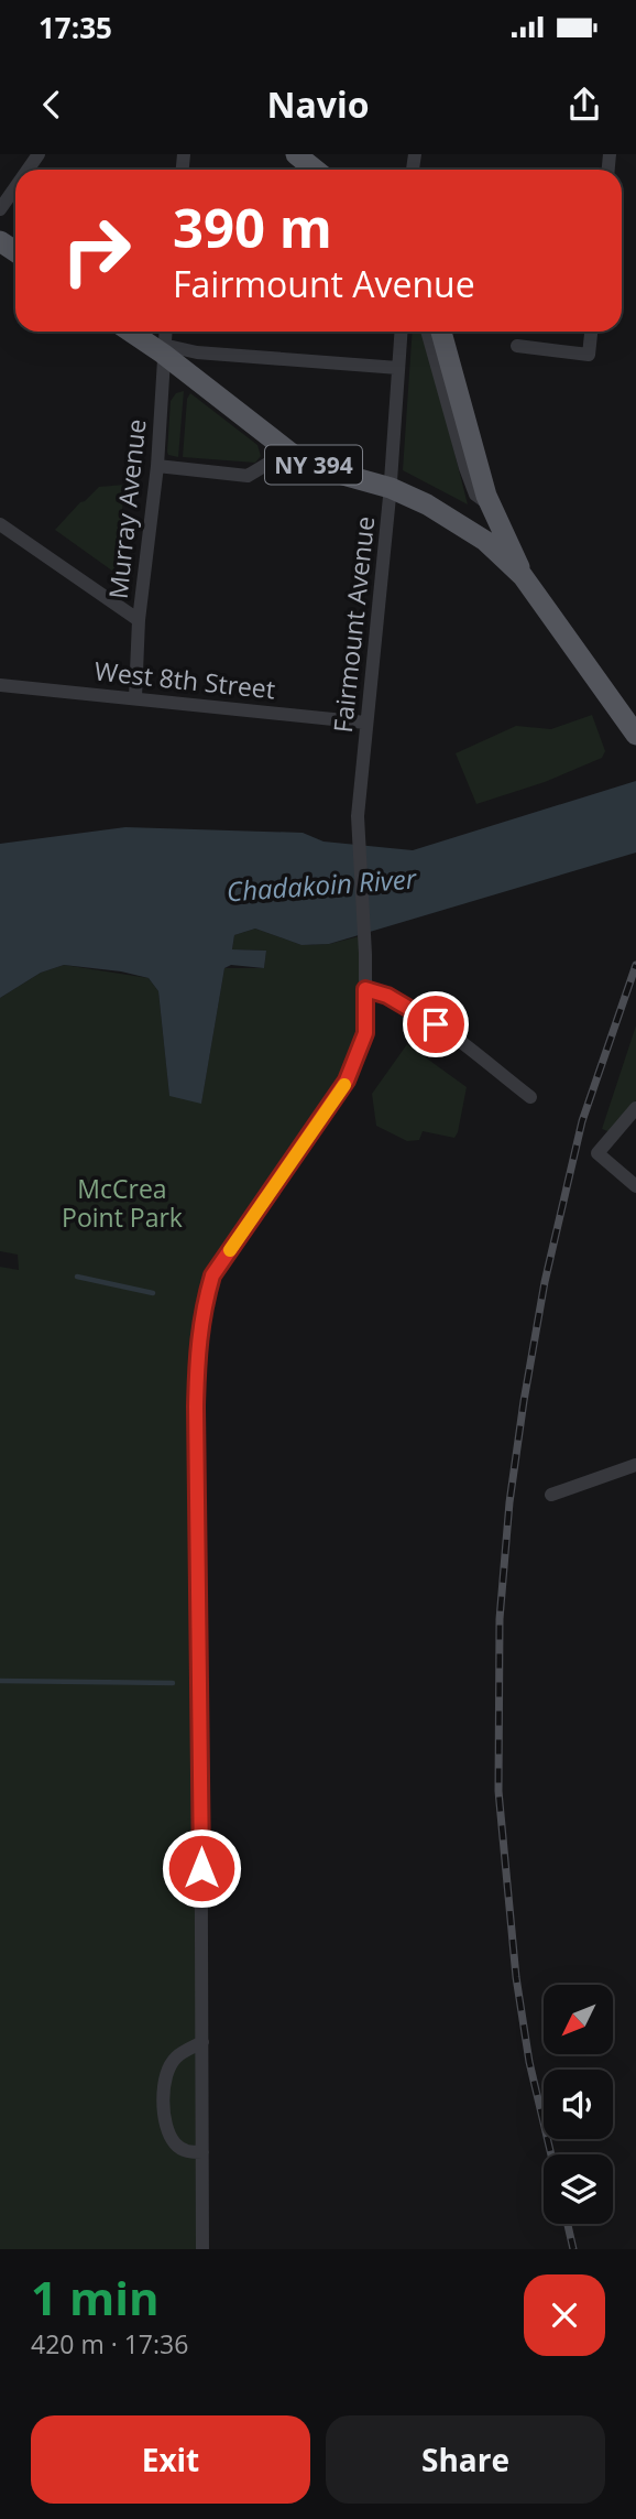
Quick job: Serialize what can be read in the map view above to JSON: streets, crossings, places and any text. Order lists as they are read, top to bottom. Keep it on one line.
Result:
{"streets":{"main road":["NY 394"],"street":["Murray Avenue","Fairmount Avenue","West 8th Street"]},"crossings":[["NY 394","Murray Avenue"],["NY 394","Fairmount Avenue"],["Murray Avenue","West 8th Street"],["Fairmount Avenue","West 8th Street"]],"water":["Chadakoin River"],"parks":["McCrea Point Park"],"north":"bottom left","page":{"status":"17:35","header":"Navio","turn":["390 m","Fairmount Avenue"],"heading":["1 min","420 m · 17:36"],"buttons":["Exit","Share"]}}
